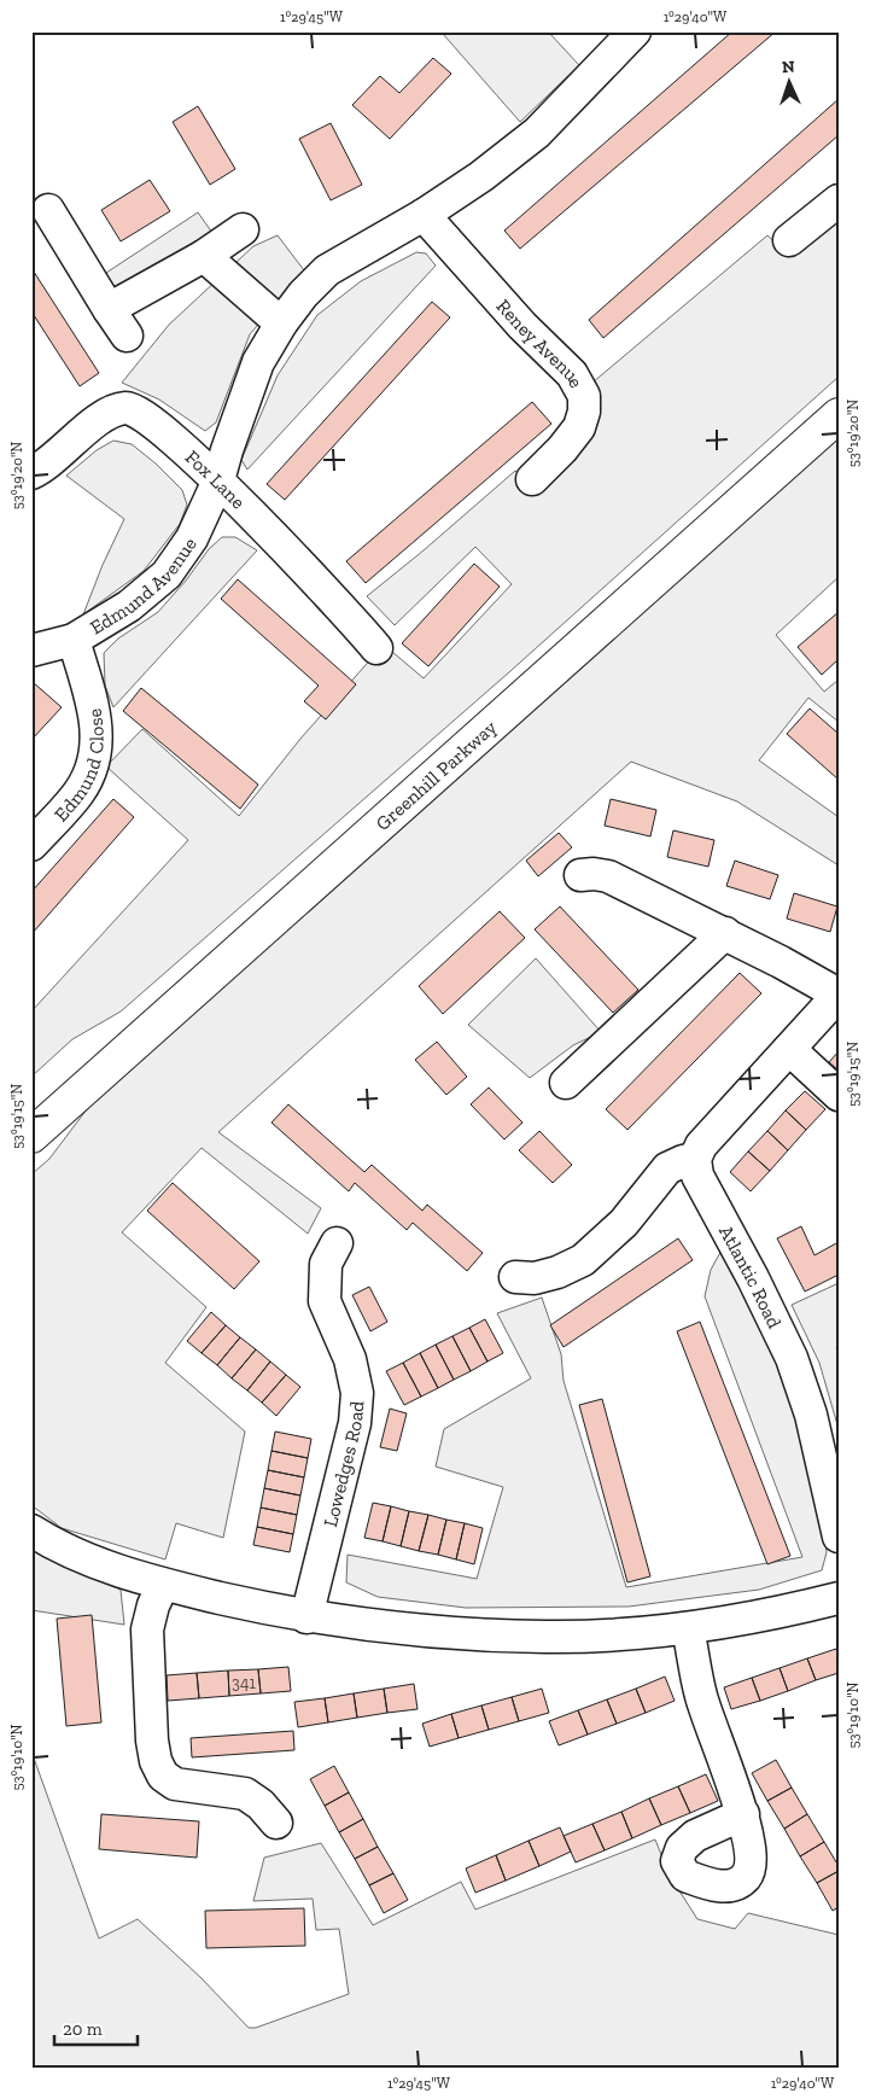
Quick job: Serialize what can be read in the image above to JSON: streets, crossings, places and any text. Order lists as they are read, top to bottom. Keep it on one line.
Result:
{"streets":{"main road":["Greenhill Parkway"],"street":["Reney Avenue","Fox Lane","Edmund Avenue","Edmund Close","Atlantic Road","Lowedges Road"]},"crossings":[["Fox Lane","Edmund Avenue"],["Edmund Avenue","Edmund Close"]],"house_numbers":["341"],"scale_bar":"20 m","north":"top","coordinates":["1°29'45\"W","1°29'40\"W","53°19'20\"N","53°19'15\"N","53°19'10\"N"]}
